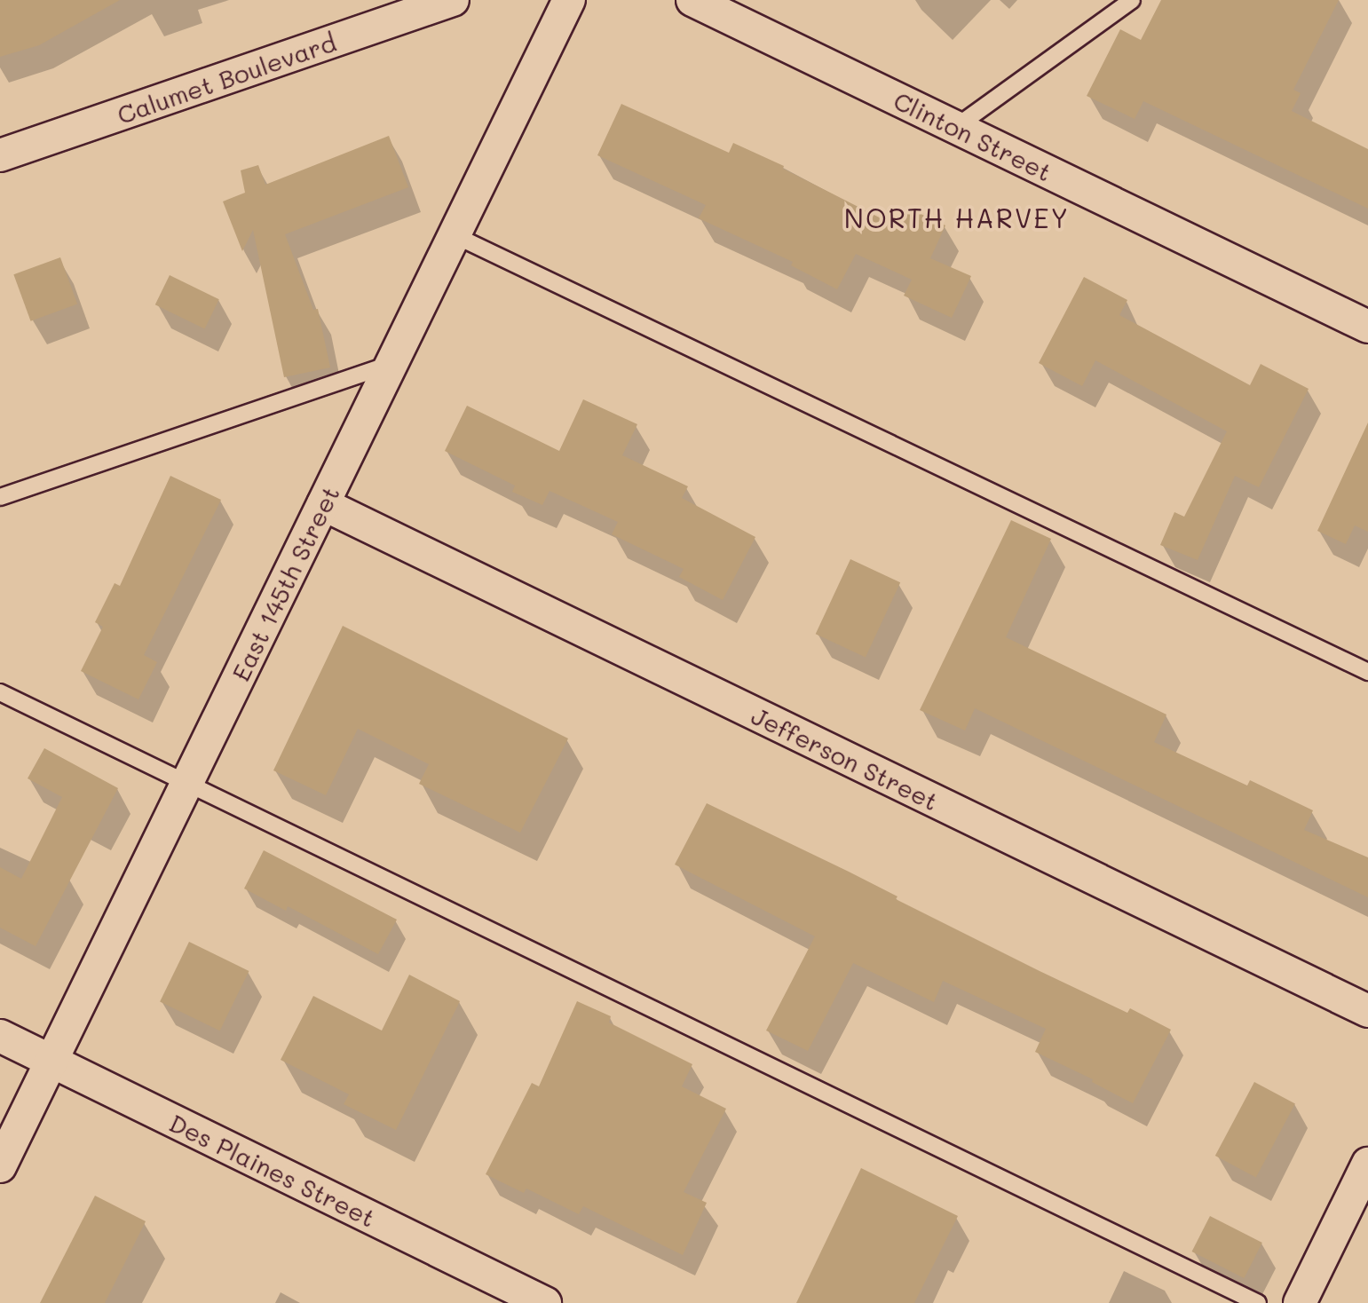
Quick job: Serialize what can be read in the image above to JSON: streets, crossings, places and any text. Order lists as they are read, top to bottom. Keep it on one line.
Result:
{"streets":{"street":["Calumet Boulevard","Clinton Street","East 145th Street","Jefferson Street","Des Plaines Street"]},"crossings":[["East 145th Street","Jefferson Street"],["East 145th Street","Des Plaines Street"]],"districts":["NORTH HARVEY"]}
